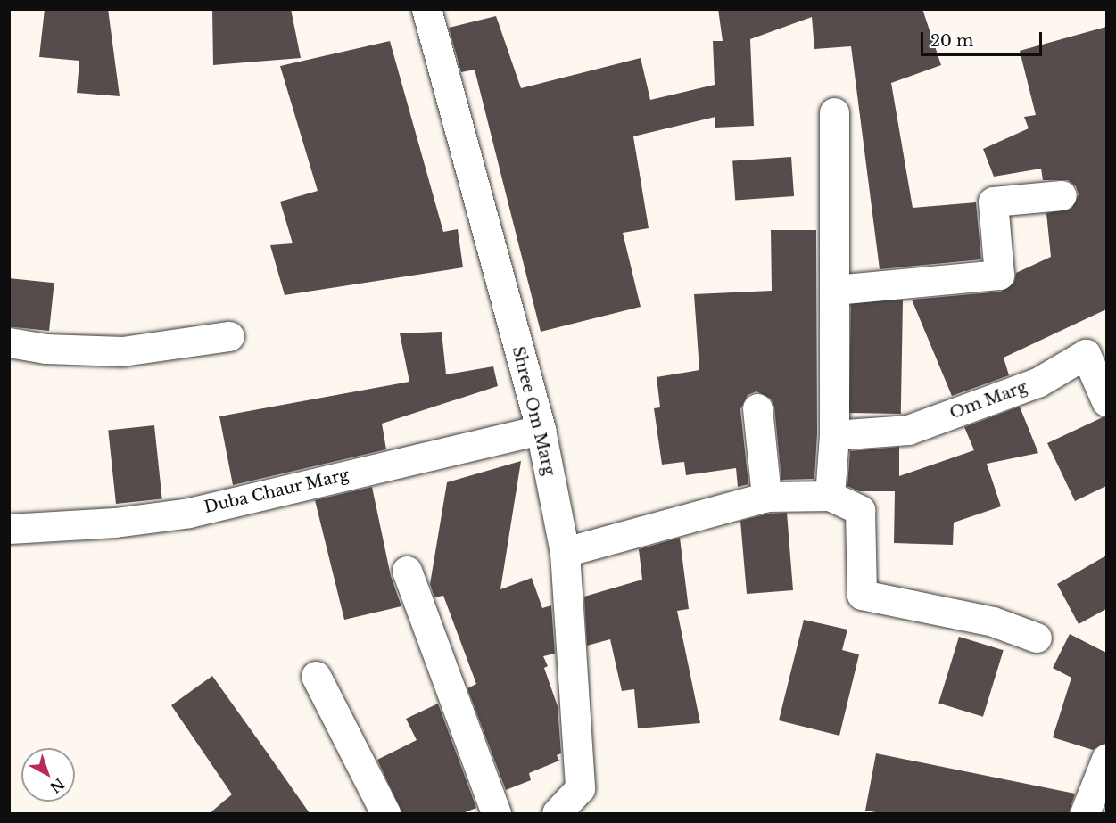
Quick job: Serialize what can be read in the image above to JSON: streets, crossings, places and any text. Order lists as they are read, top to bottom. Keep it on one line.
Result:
{"streets":{"street":["Om Marg","Shree Om Marg","Duba Chaur Marg"]},"crossings":[["Shree Om Marg","Duba Chaur Marg"]],"scale_bar":"20 m","north":"bottom right"}
